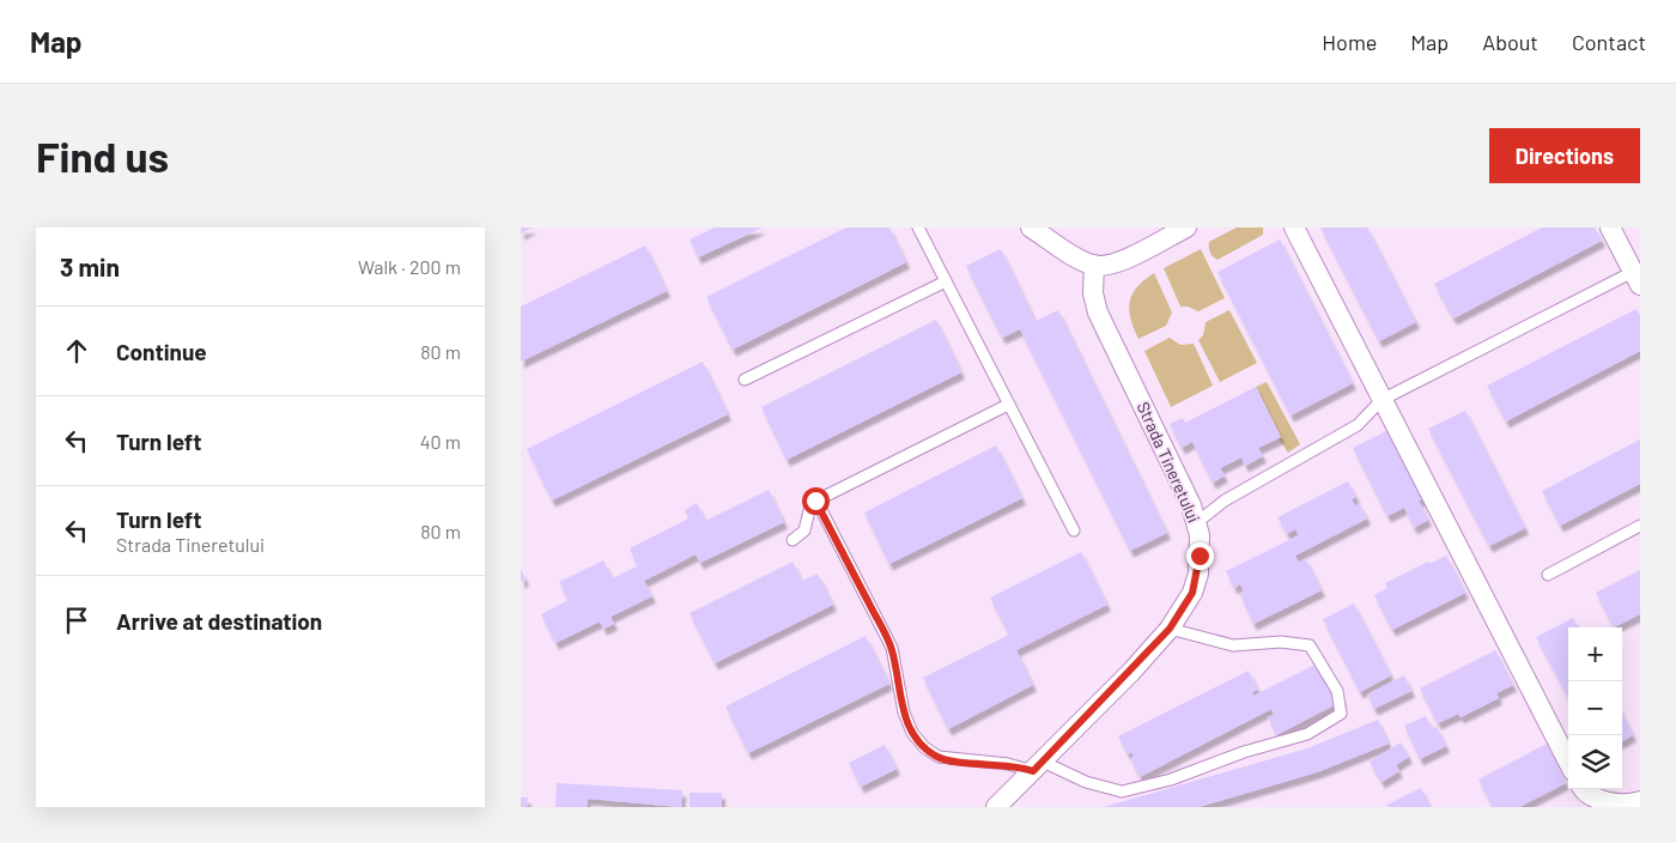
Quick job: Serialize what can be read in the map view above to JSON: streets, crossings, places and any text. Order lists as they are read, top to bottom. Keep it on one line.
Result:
{"streets":{"street":["Strada Tineretului"]},"page":{"header":"Map","nav":["Home","Map","About","Contact"],"buttons":"Directions","title":"Find us","heading":["3 min","Walk · 200 m"],"list":[["Continue","80 m"],["Turn left","40 m"],["Turn left","Strada Tineretului","80 m"],"Arrive at destination"],"map_buttons":["+","−"]}}
